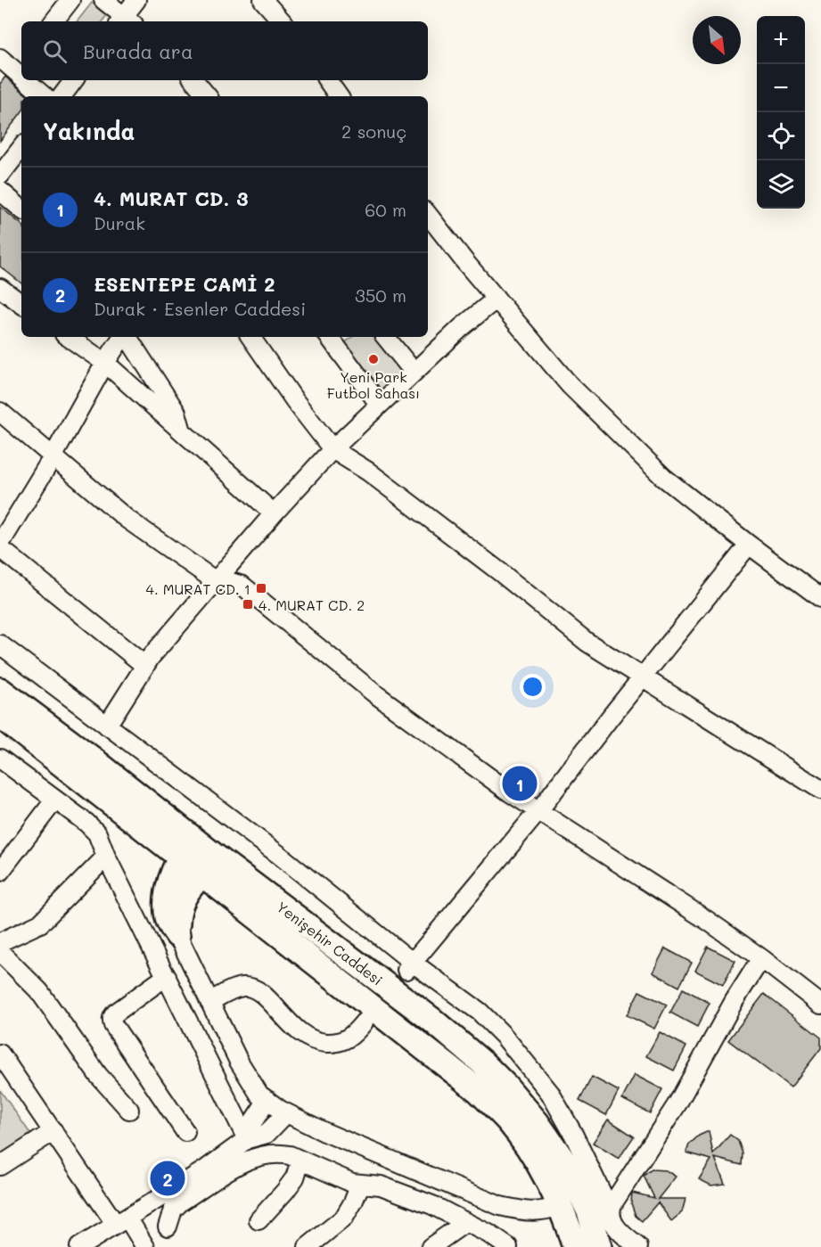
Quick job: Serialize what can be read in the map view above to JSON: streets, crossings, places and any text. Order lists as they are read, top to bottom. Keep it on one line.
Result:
{"streets":{"highway":["Yenişehir Caddesi"]},"places":{"other":["Yeni Park Futbol Sahası"],"transit":["4. MURAT CD. 1","4. MURAT CD. 2"]},"north":"bottom right","page":{"map_buttons":["+","−"],"search":"Burada ara","heading":["Yakında","2 sonuç"],"list":[{"mark":"1","name":"4. MURAT CD. 3","note":"Durak","value":"60 m"},{"mark":"2","name":"ESENTEPE CAMİ 2","note":"Durak · Esenler Caddesi","value":"350 m"}],"pins":["1","2"]}}
